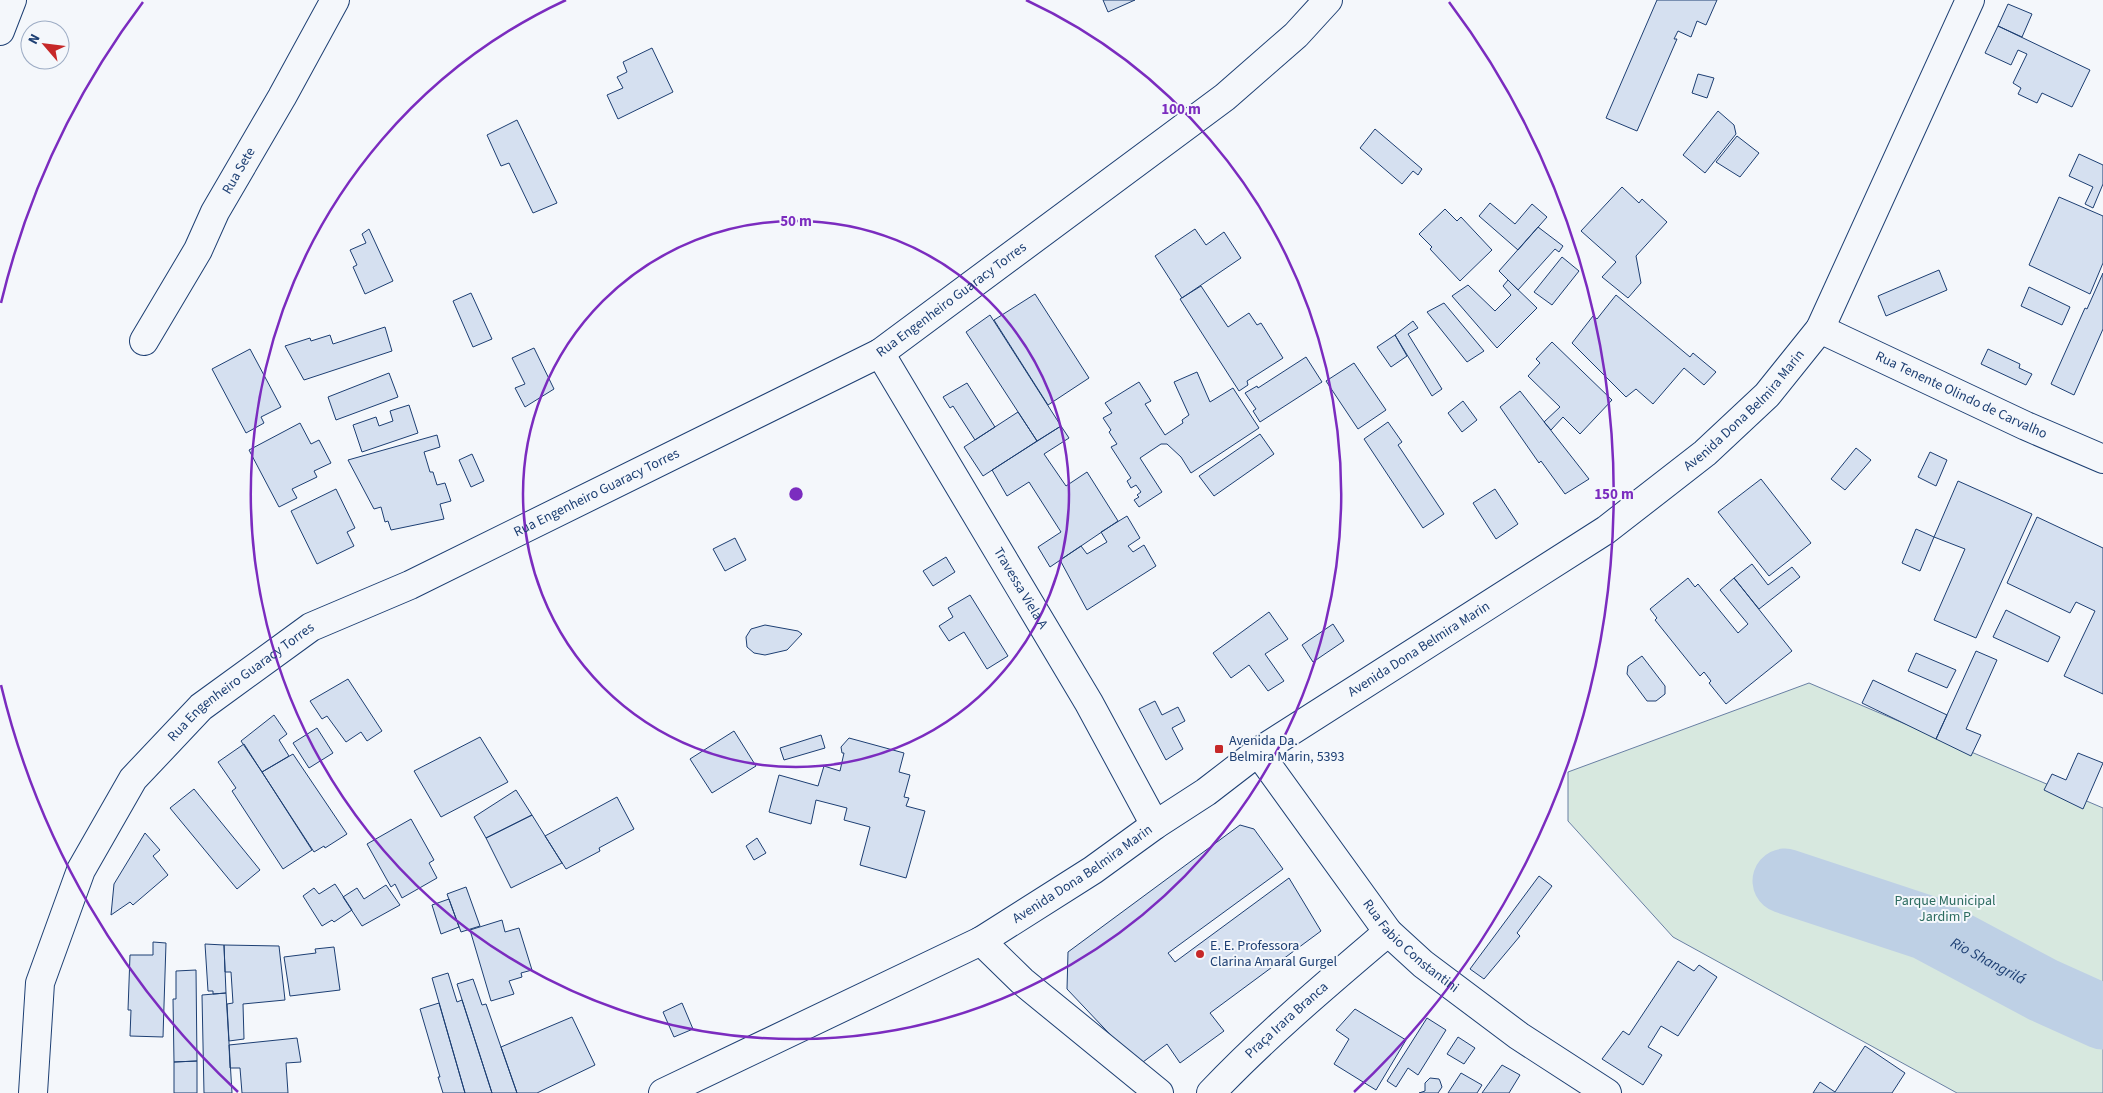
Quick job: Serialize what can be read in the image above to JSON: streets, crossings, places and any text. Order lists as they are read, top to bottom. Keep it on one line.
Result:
{"streets":{"street":["Rua Sete","Rua Engenheiro Guaracy Torres","Rua Tenente Olindo de Carvalho","Avenida Dona Belmira Marin","Travessa Viela A","Rua Fabio Constantini","Praça Irara Branca"]},"crossings":[["Rua Engenheiro Guaracy Torres","Travessa Viela A"],["Rua Tenente Olindo de Carvalho","Avenida Dona Belmira Marin"],["Avenida Dona Belmira Marin","Travessa Viela A"],["Avenida Dona Belmira Marin","Rua Fabio Constantini"],["Rua Fabio Constantini","Praça Irara Branca"]],"water":["Rio Shangrilá"],"parks":["Parque Municipal Jardim P"],"places":{"transit":["Avenida Da. Belmira Marin, 5393"],"other":["E. E. Professora Clarina Amaral Gurgel"]},"north":"top left","rings":["100 m","50 m","150 m"]}
